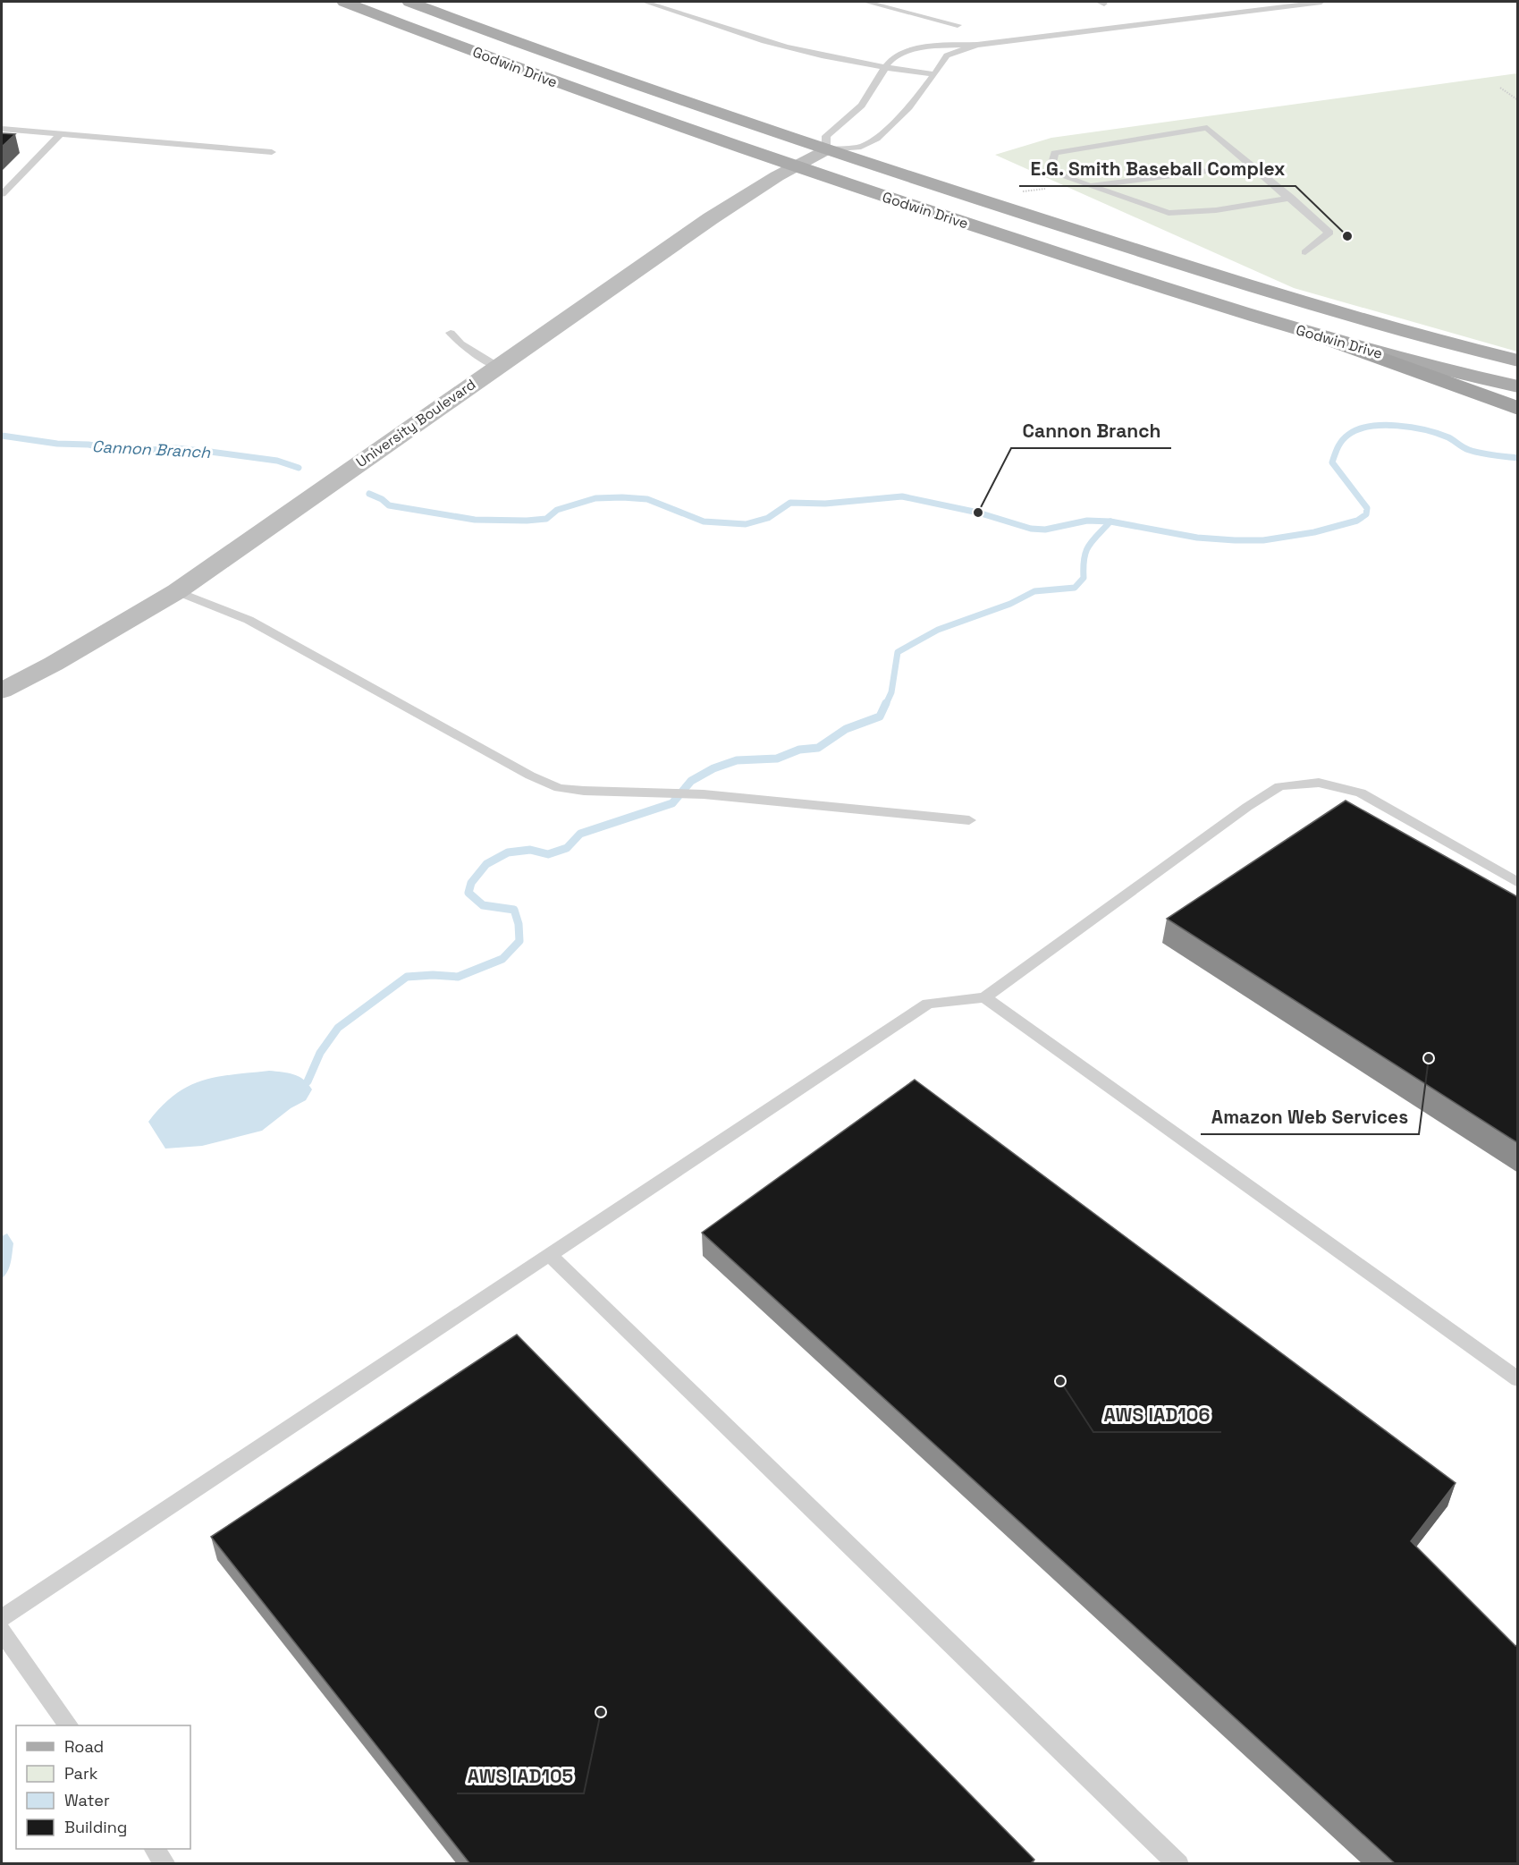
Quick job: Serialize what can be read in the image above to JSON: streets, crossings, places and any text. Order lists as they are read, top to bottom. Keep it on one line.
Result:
{"streets":{"main road":["Godwin Drive","University Boulevard"]},"crossings":[["Godwin Drive","University Boulevard"]],"water":["Cannon Branch"],"places":["E.G. Smith Baseball Complex","Cannon Branch","Amazon Web Services","AWS IAD106","AWS IAD105"],"legend":["Road","Park","Water","Building"]}
